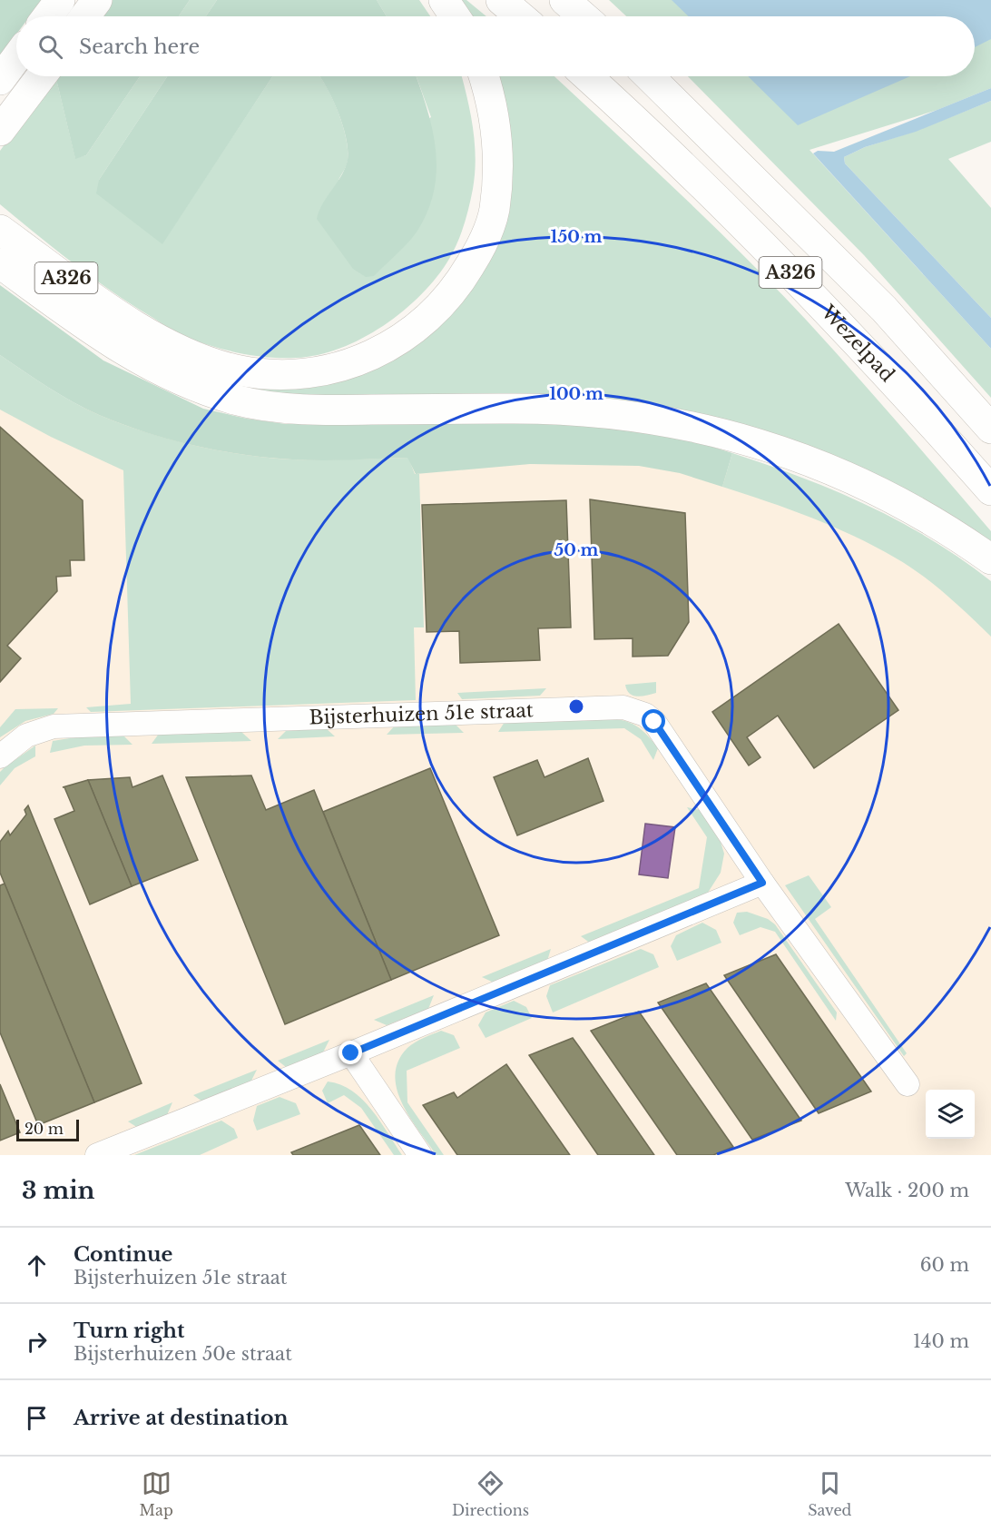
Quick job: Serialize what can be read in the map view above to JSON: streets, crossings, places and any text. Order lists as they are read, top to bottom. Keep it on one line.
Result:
{"streets":{"main road":["A326","Wezelpad"],"street":["Bijsterhuizen 51e straat"]},"scale_bar":"20 m","page":{"search":"Search here","scale":"20 m","heading":["3 min","Walk · 200 m"],"list":[["Continue","Bijsterhuizen 51e straat","60 m"],["Turn right","Bijsterhuizen 50e straat","140 m"],"Arrive at destination"],"nav":["Map","Directions","Saved"]},"rings":["150 m","100 m","50 m"]}
